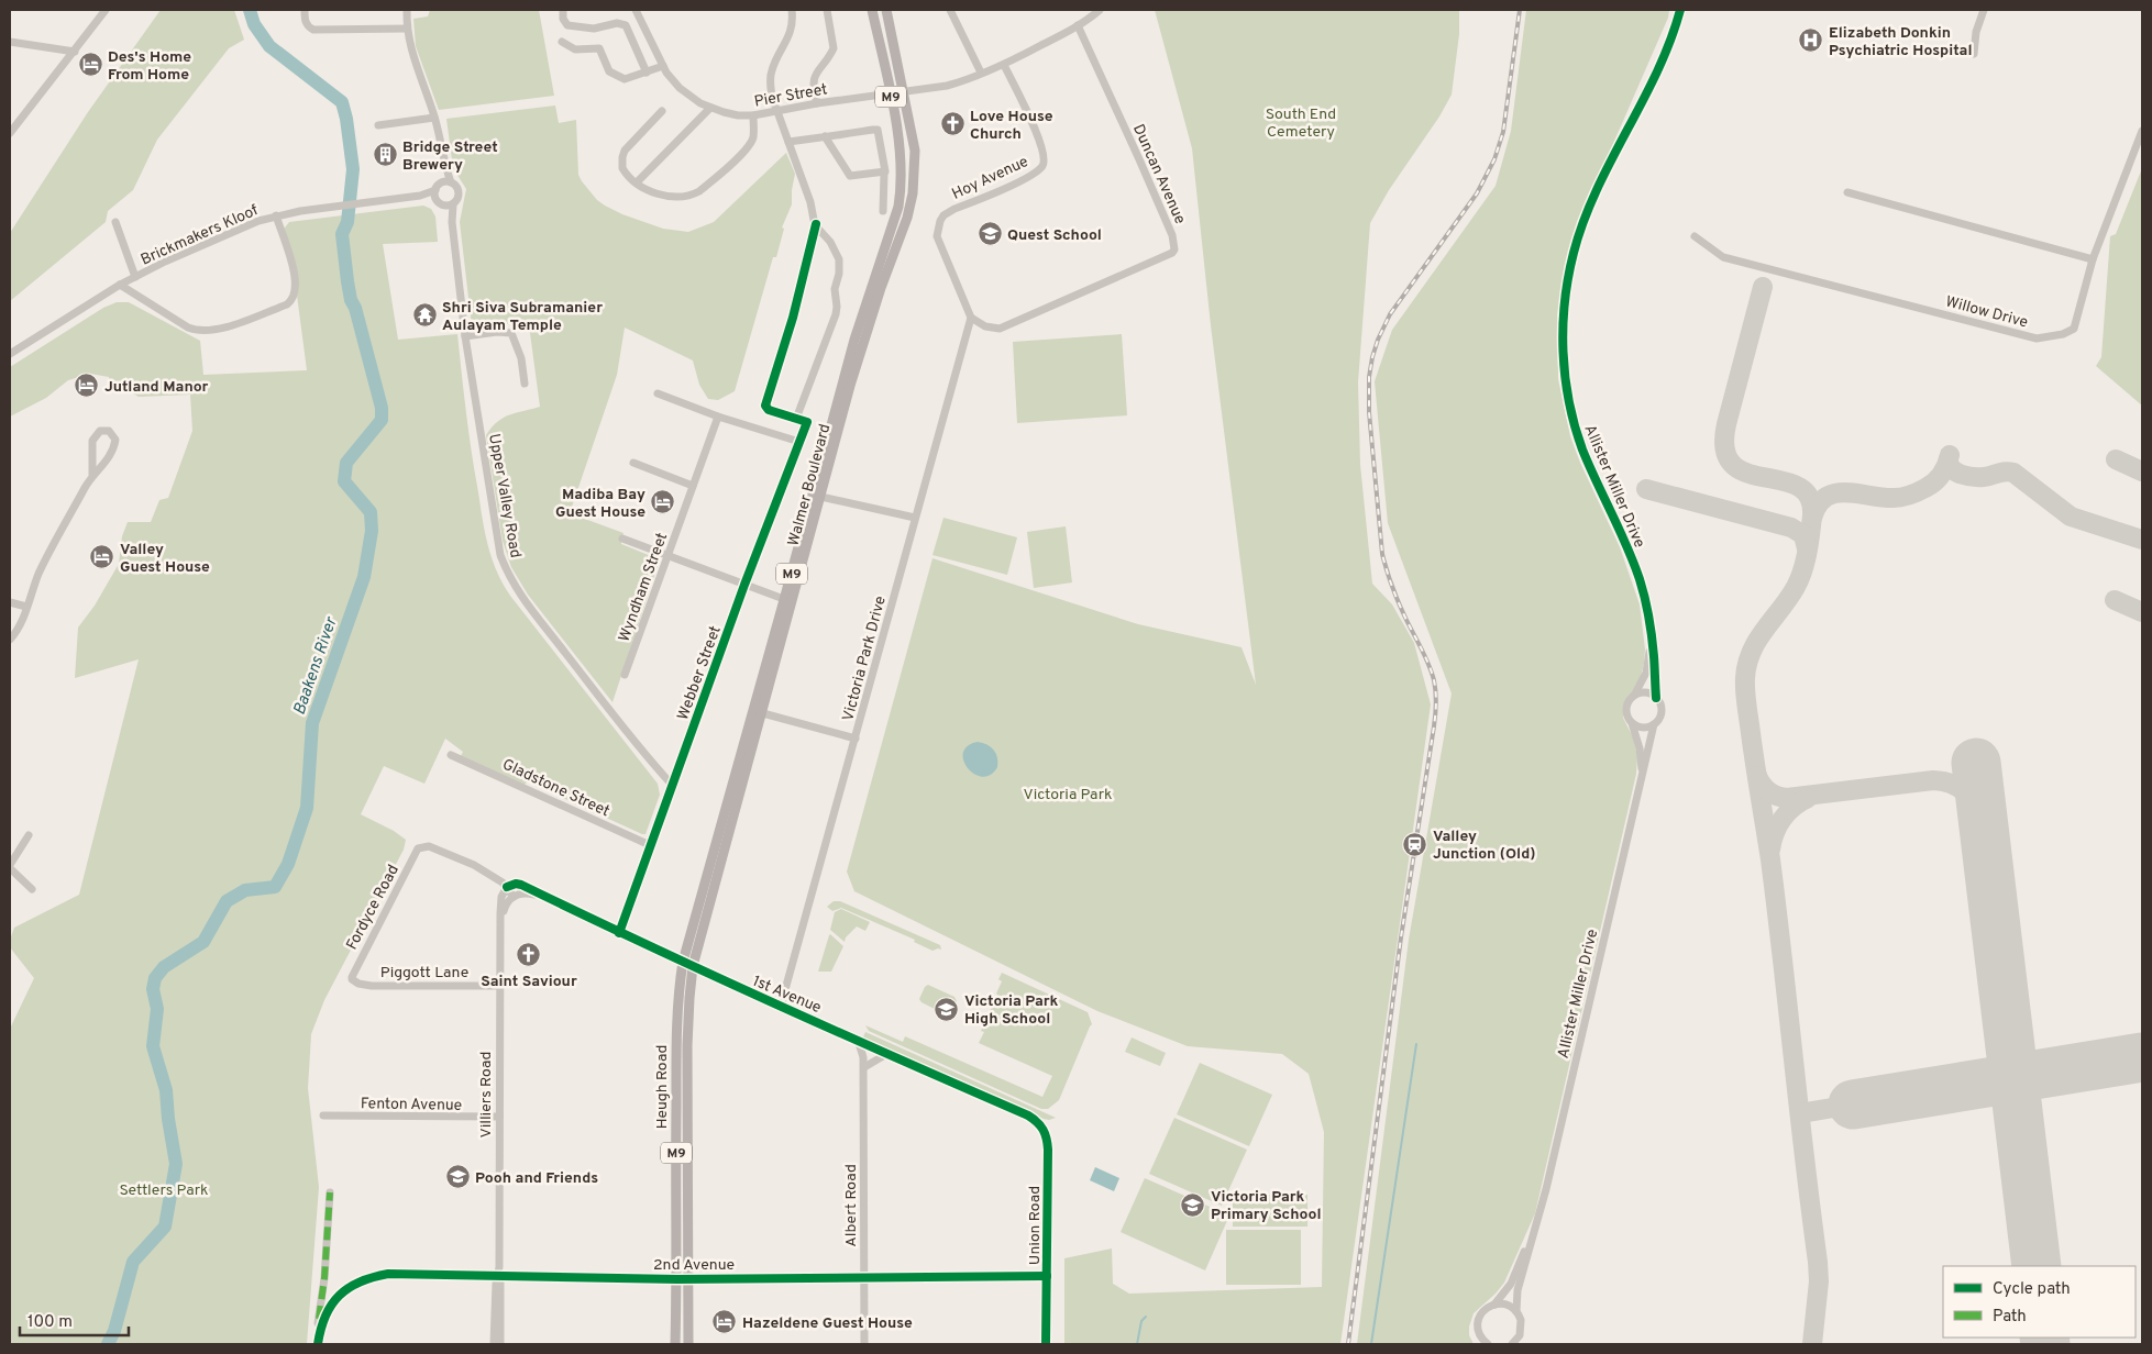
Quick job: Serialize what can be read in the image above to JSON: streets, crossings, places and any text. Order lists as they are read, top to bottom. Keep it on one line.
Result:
{"streets":{"main road":["M9","Walmer Boulevard","Heugh Road"],"street":["Pier Street","Duncan Avenue","Hoy Avenue","Brickmakers Kloof","Willow Drive","Allister Miller Drive","Upper Valley Road","Wyndham Street","Victoria Park Drive","Webber Street","Gladstone Street","Fordyce Road","Piggott Lane","1st Avenue","Villiers Road","Fenton Avenue","Albert Road","Union Road","2nd Avenue"]},"crossings":[["Pier Street","Duncan Avenue"],["Pier Street","Hoy Avenue"],["Pier Street","Walmer Boulevard"],["Duncan Avenue","Hoy Avenue"],["Duncan Avenue","Victoria Park Drive"],["Hoy Avenue","Victoria Park Drive"],["Brickmakers Kloof","Upper Valley Road"],["Walmer Boulevard","1st Avenue"],["Walmer Boulevard","Heugh Road"],["Upper Valley Road","Webber Street"],["Victoria Park Drive","1st Avenue"],["Webber Street","Gladstone Street"],["Webber Street","1st Avenue"],["Fordyce Road","Piggott Lane"],["Fordyce Road","1st Avenue"],["Piggott Lane","Villiers Road"],["1st Avenue","Heugh Road"],["1st Avenue","Villiers Road"],["1st Avenue","Albert Road"],["1st Avenue","Union Road"],["Heugh Road","2nd Avenue"],["Villiers Road","Fenton Avenue"],["Villiers Road","2nd Avenue"],["Albert Road","2nd Avenue"],["Union Road","2nd Avenue"]],"water":["Baakens River"],"parks":["South End Cemetery","Victoria Park","Settlers Park"],"places":{"hospital":["Elizabeth Donkin Psychiatric Hospital"],"hotel":["Des's Home From Home","Jutland Manor","Madiba Bay Guest House","Valley Guest House","Hazeldene Guest House"],"church":["Love House Church","Saint Saviour"],"building":["Bridge Street Brewery"],"school or university":["Quest School","Victoria Park High School","Pooh and Friends","Victoria Park Primary School"],"temple":["Shri Siva Subramanier Aulayam Temple"],"station":["Valley Junction (Old)"]},"legend":["Cycle path","Path"],"scale_bar":"100 m"}
